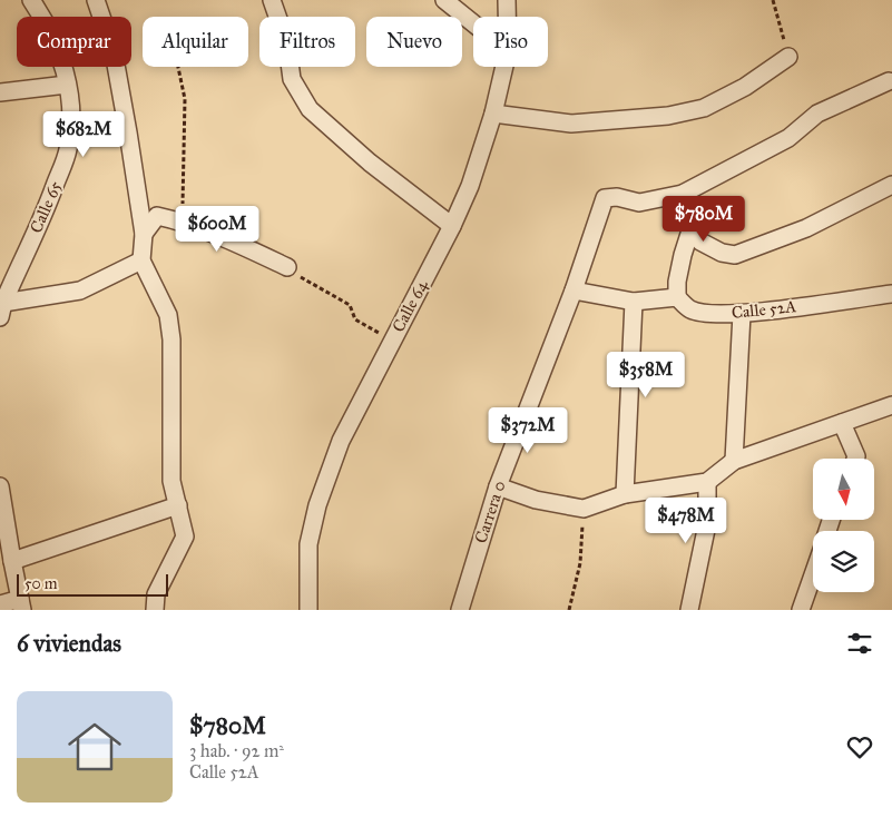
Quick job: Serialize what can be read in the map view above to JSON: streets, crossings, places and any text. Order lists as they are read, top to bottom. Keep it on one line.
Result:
{"streets":{"street":["Calle 65","Calle 64","Calle 52A","Carrera 0"]},"scale_bar":"50 m","north":"bottom","page":{"chip":["Comprar","Alquilar","Filtros","Nuevo","Piso"],"price":["$682M","$780M","$600M","$358M","$372M","$478M"],"scale":"50 m","heading":"6 viviendas","list":[{"name":"$780M","note":"3 hab. · 92 m² · Calle 52A"}]}}
